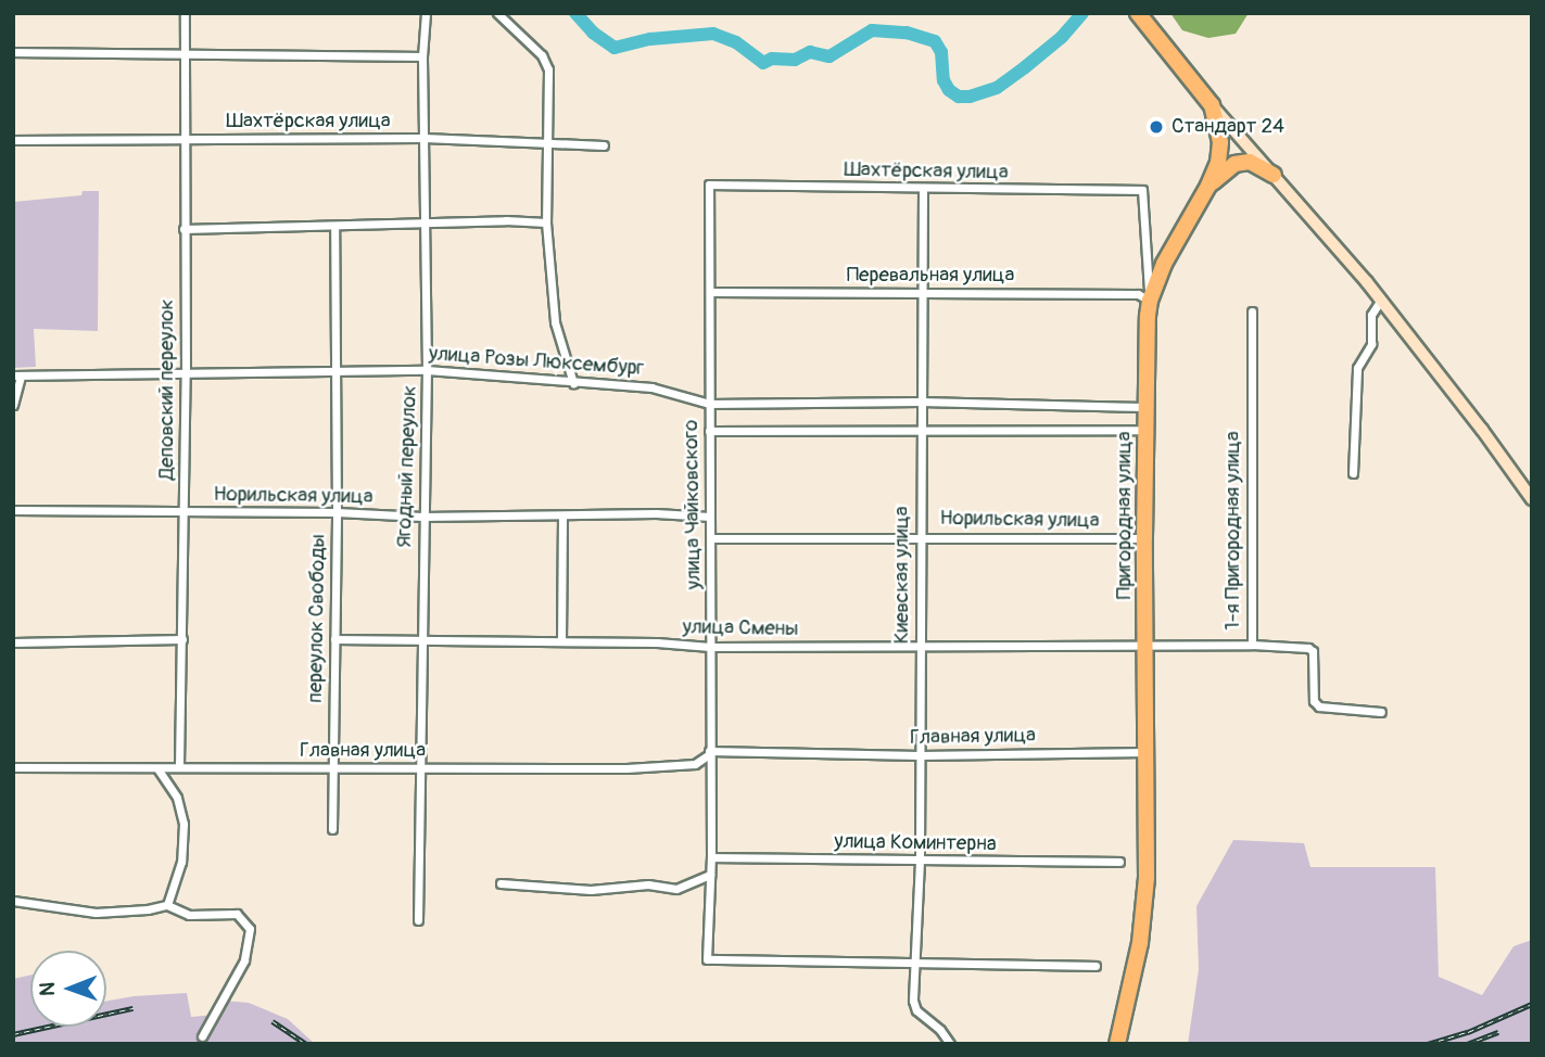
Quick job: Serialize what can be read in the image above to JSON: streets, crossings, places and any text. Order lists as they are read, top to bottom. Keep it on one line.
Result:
{"streets":{"highway":["Пригородная улица"],"street":["Шахтёрская улица","Перевальная улица","улица Розы Люксембург","Деповский переулок","Ягодный переулок","Норильская улица","улица Чайковского","1-я Пригородная улица","Киевская улица","переулок Свободы","улица Смены","Главная улица","улица Коминтерна"]},"crossings":[["Шахтёрская улица","Перевальная улица"],["Шахтёрская улица","Деповский переулок"],["Шахтёрская улица","Ягодный переулок"],["Шахтёрская улица","улица Чайковского"],["Шахтёрская улица","Пригородная улица"],["Шахтёрская улица","Киевская улица"],["Перевальная улица","улица Чайковского"],["Перевальная улица","Пригородная улица"],["Перевальная улица","Киевская улица"],["улица Розы Люксембург","Деповский переулок"],["улица Розы Люксембург","Ягодный переулок"],["улица Розы Люксембург","улица Чайковского"],["улица Розы Люксембург","Пригородная улица"],["улица Розы Люксембург","Киевская улица"],["улица Розы Люксембург","переулок Свободы"],["Деповский переулок","Норильская улица"],["Деповский переулок","Главная улица"],["Ягодный переулок","Норильская улица"],["Ягодный переулок","улица Смены"],["Ягодный переулок","Главная улица"],["Норильская улица","улица Чайковского"],["Норильская улица","Пригородная улица"],["Норильская улица","Киевская улица"],["Норильская улица","переулок Свободы"],["улица Чайковского","Киевская улица"],["улица Чайковского","улица Смены"],["улица Чайковского","Главная улица"],["улица Чайковского","улица Коминтерна"],["Пригородная улица","1-я Пригородная улица"],["Пригородная улица","улица Смены"],["Пригородная улица","Главная улица"],["1-я Пригородная улица","улица Смены"],["Киевская улица","улица Смены"],["Киевская улица","Главная улица"],["Киевская улица","улица Коминтерна"],["переулок Свободы","улица Смены"],["переулок Свободы","Главная улица"]],"places":["Стандарт 24"],"north":"left"}
